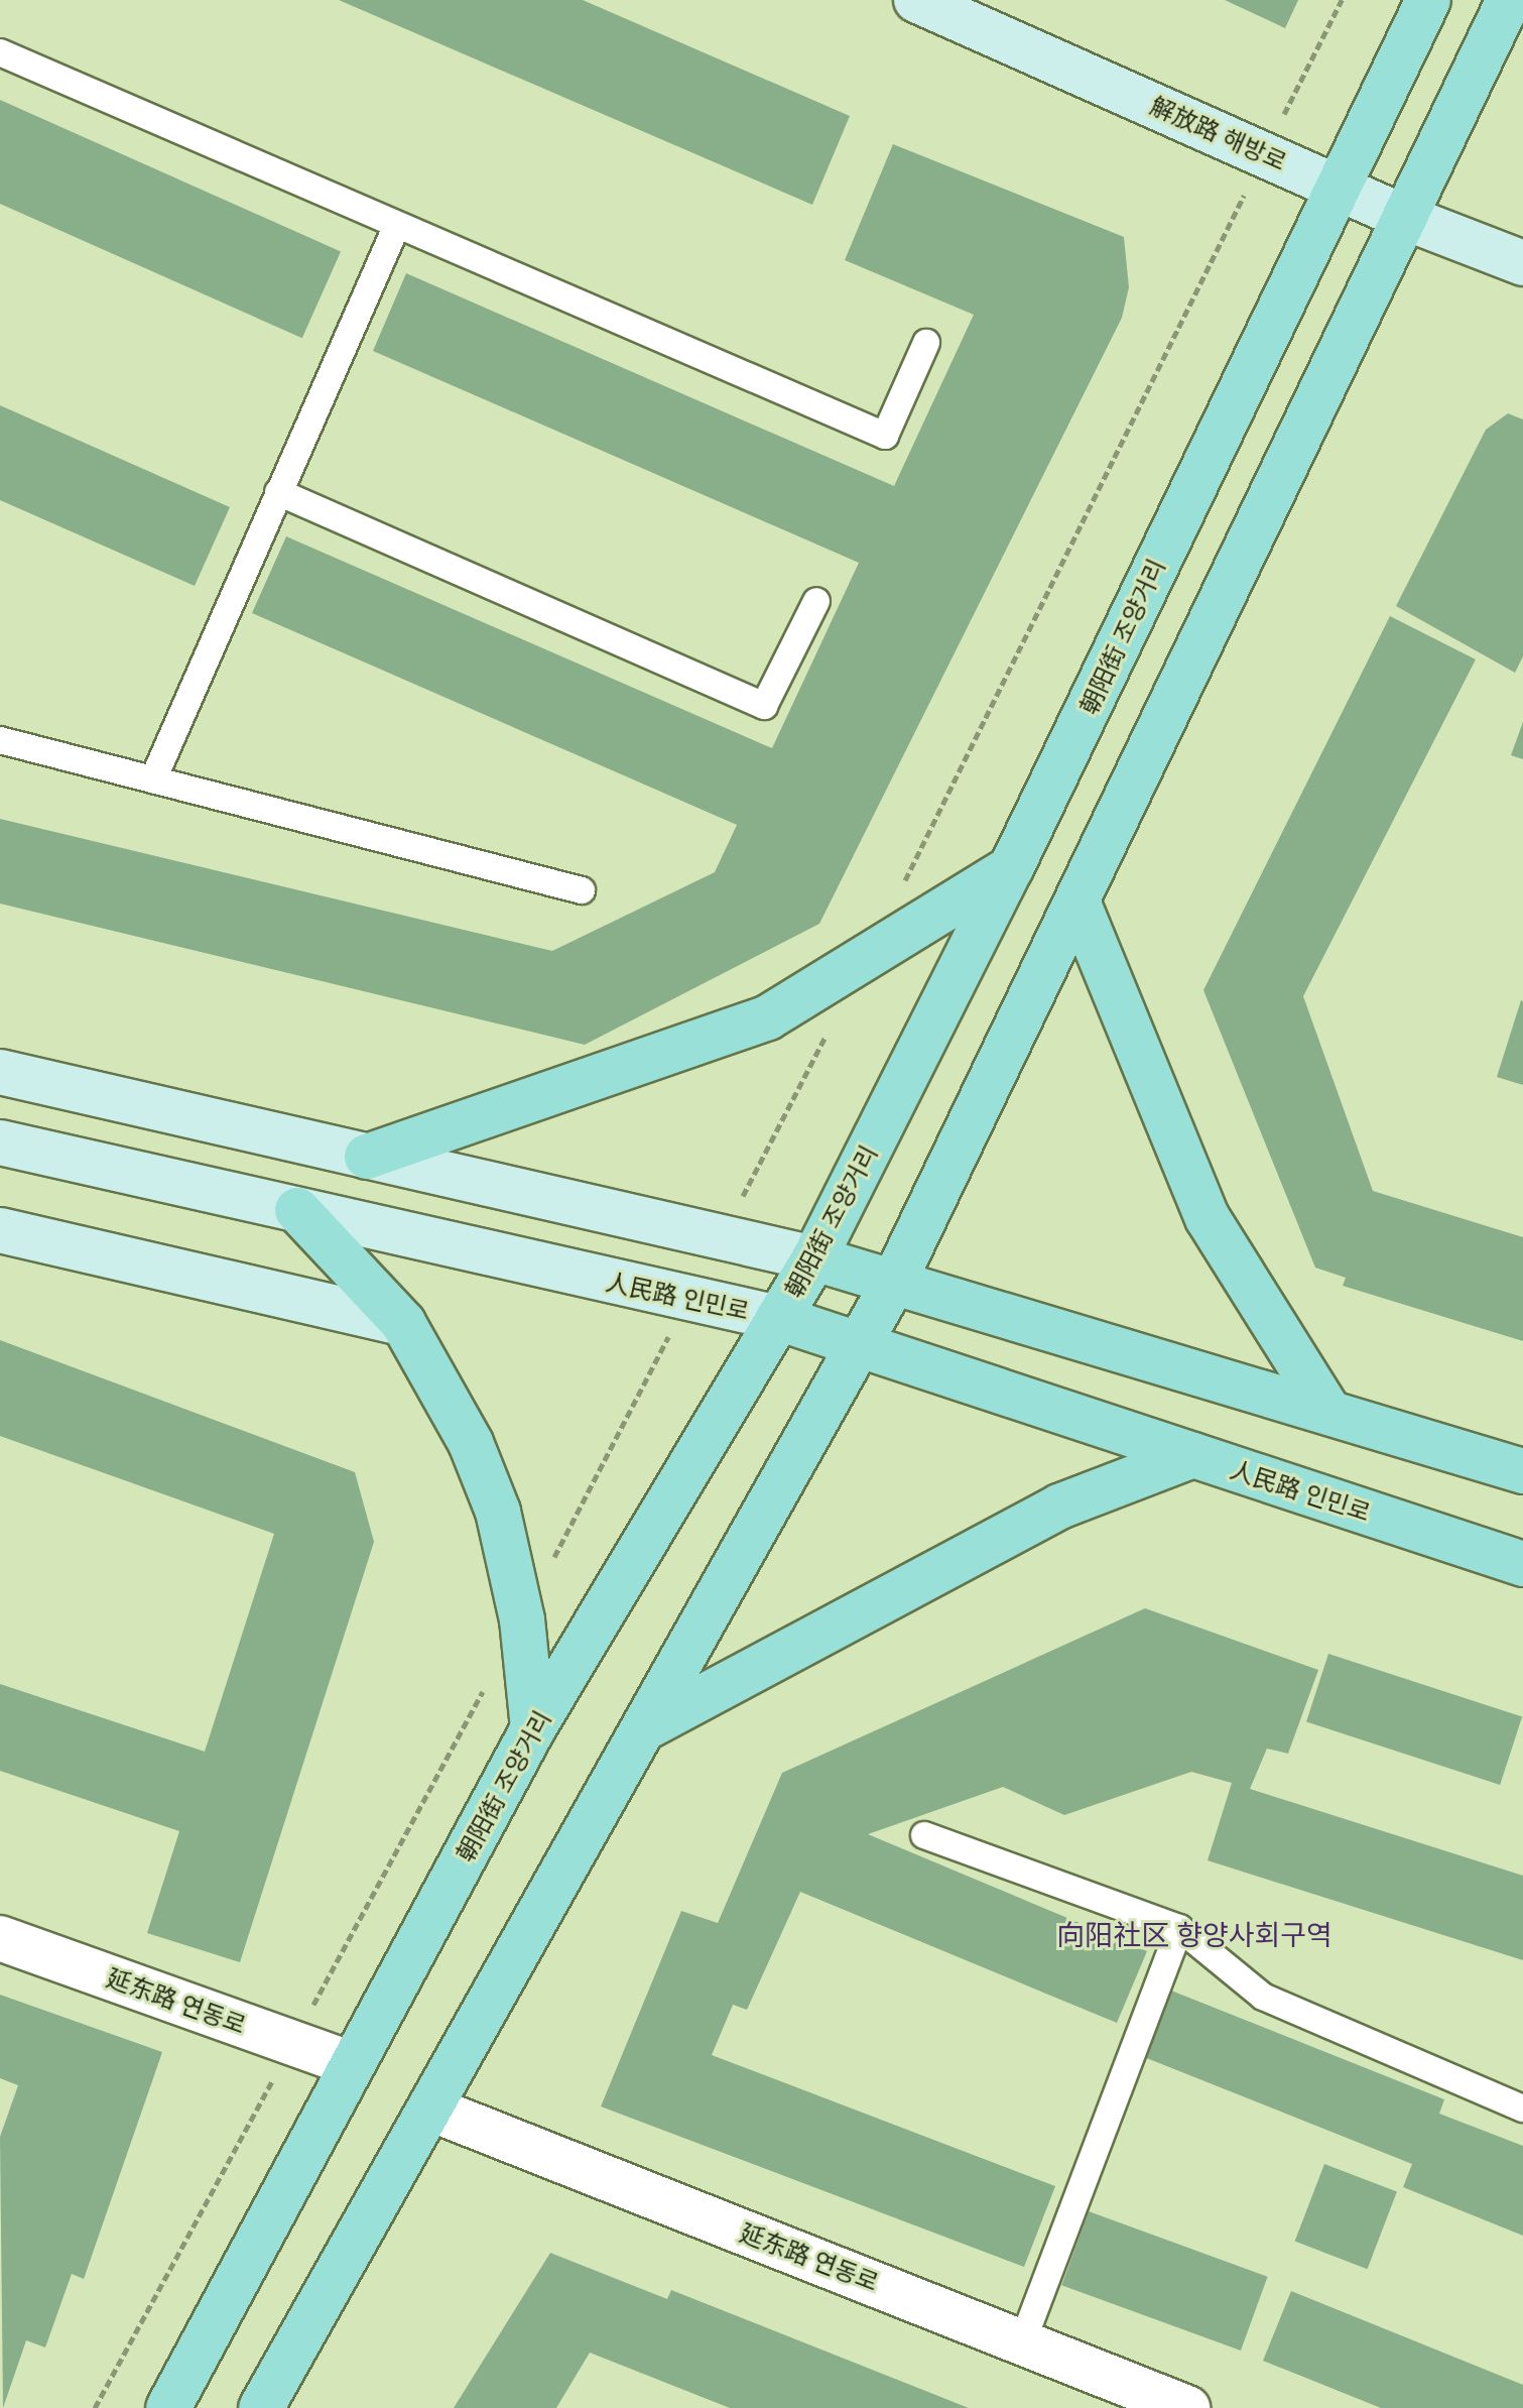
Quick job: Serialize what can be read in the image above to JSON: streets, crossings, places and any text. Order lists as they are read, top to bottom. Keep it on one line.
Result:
{"streets":{"main road":["解放路 해방로","朝阳街 조양거리","人民路 인민로"],"street":["延东路 연동로"]},"crossings":[["解放路 해방로","朝阳街 조양거리"],["朝阳街 조양거리","人民路 인민로"],["朝阳街 조양거리","延东路 연동로"]],"districts":["向阳社区 향양사회구역"]}
